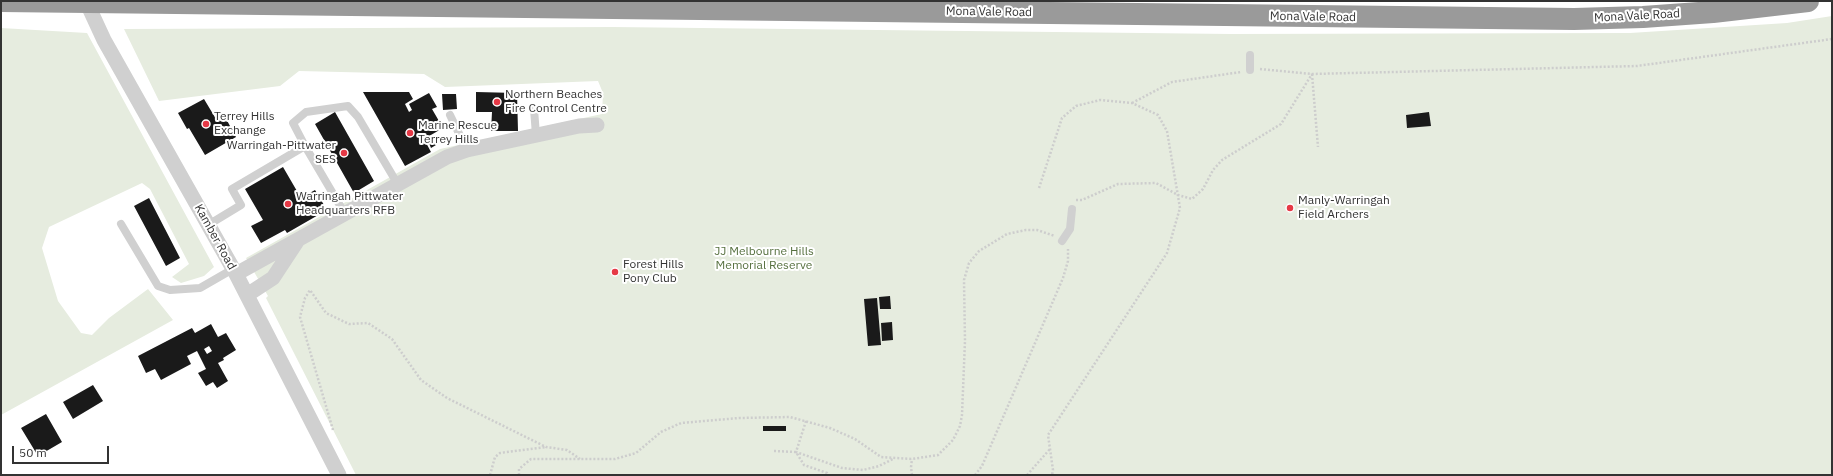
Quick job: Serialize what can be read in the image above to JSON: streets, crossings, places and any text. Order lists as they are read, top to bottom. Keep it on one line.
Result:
{"streets":{"highway":["Mona Vale Road"],"street":["Kamber Road"]},"crossings":[["Mona Vale Road","Kamber Road"]],"parks":["JJ Melbourne Hills Memorial Reserve"],"places":["Northern Beaches Fire Control Centre","Terrey Hills Exchange","Marine Rescue Terrey Hills","Warringah-Pittwater SES","Warringah Pittwater Headquarters RFB","Manly-Warringah Field Archers","Forest Hills Pony Club"],"scale_bar":"50 m"}
